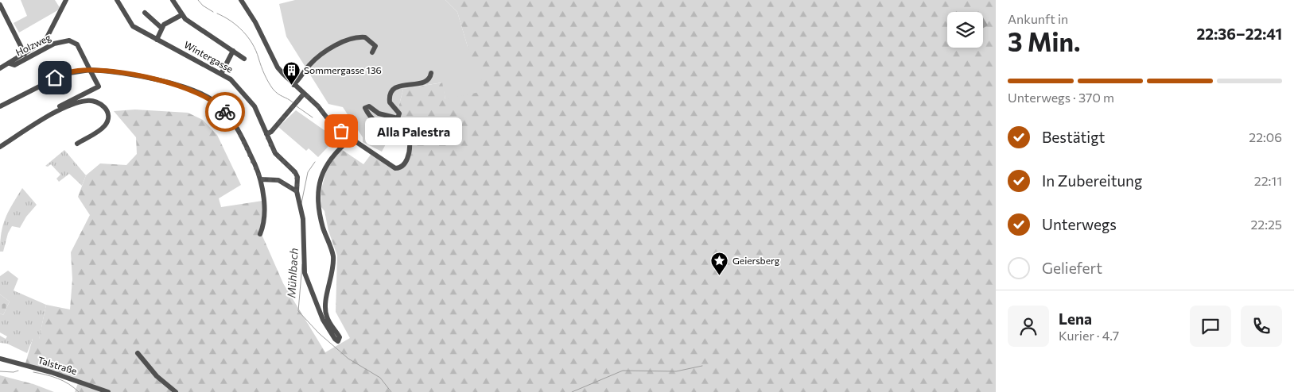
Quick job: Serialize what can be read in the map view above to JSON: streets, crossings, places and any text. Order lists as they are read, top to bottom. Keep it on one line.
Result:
{"streets":{"street":["Holzweg","Wintergasse","Talstraße"]},"water":["Mühlbach"],"places":{"building":["Sommergasse 136"],"other":["Alla Palestra"],"place":["Geiersberg"]},"page":{"heading":["3 Min.","Ankunft in","22:36–22:41"],"panel":["Lena","Kurier · 4.7"],"bar":"Unterwegs · 370 m","list":[["Bestätigt","22:06"],["In Zubereitung","22:11"],["Unterwegs","22:25"],"Geliefert"],"bubble":"Alla Palestra"}}
